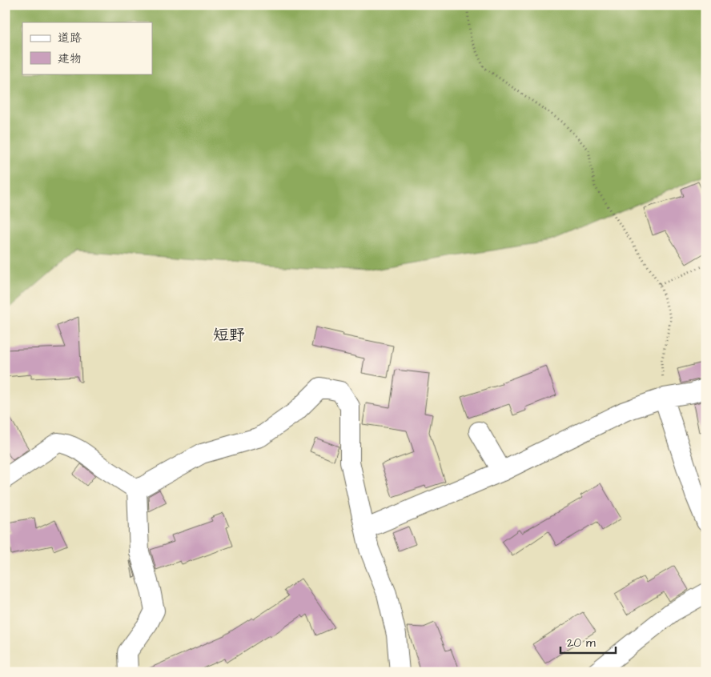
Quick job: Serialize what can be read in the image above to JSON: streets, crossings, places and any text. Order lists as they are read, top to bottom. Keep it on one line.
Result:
{"districts":["短野"],"legend":["道路","建物"],"scale_bar":"20 m"}
